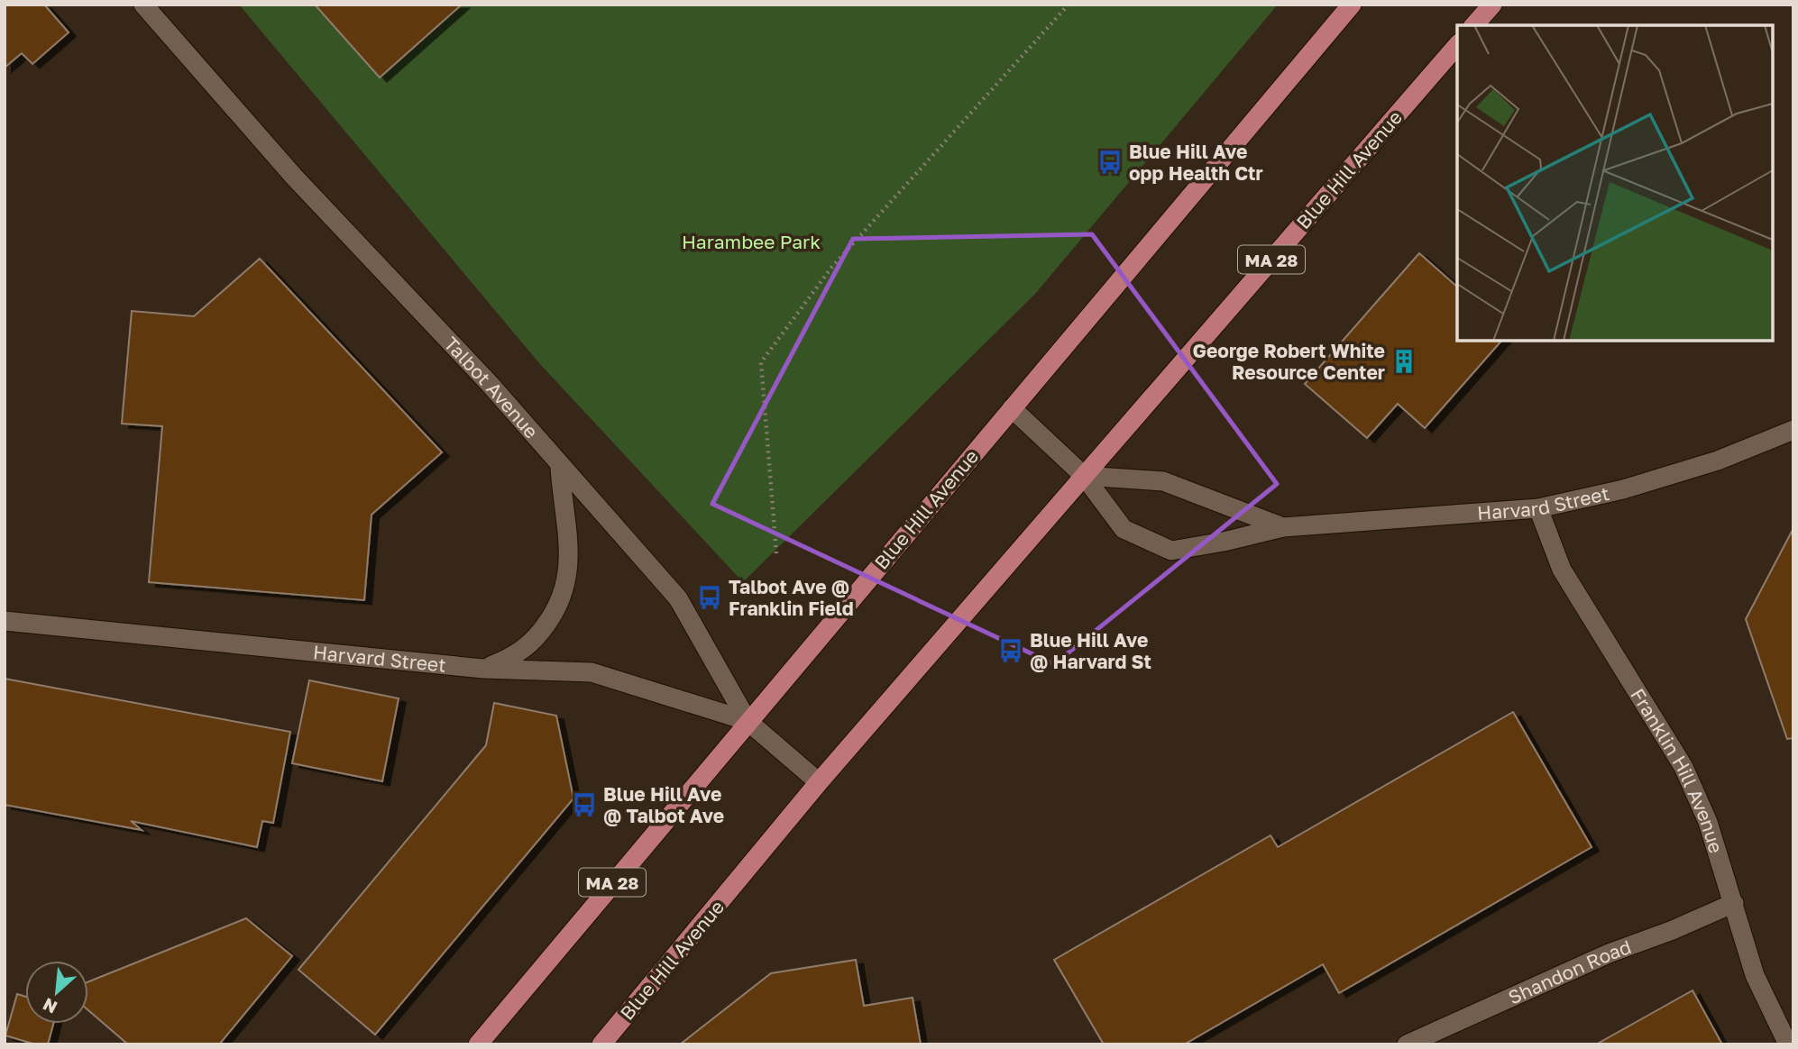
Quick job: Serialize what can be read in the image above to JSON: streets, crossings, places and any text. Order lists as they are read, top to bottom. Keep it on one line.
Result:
{"streets":{"main road":["Blue Hill Avenue","MA 28","Talbot Avenue","Harvard Street","Franklin Hill Avenue","Shandon Road"]},"crossings":[["Blue Hill Avenue","Talbot Avenue"],["Blue Hill Avenue","Harvard Street"],["Talbot Avenue","Harvard Street"],["Harvard Street","Franklin Hill Avenue"],["Franklin Hill Avenue","Shandon Road"]],"parks":["Harambee Park"],"places":{"bus stop":["Blue Hill Ave opp Health Ctr","Talbot Ave @ Franklin Field","Blue Hill Ave @ Harvard St","Blue Hill Ave @ Talbot Ave"],"building":["George Robert White Resource Center"]},"north":"bottom left"}
